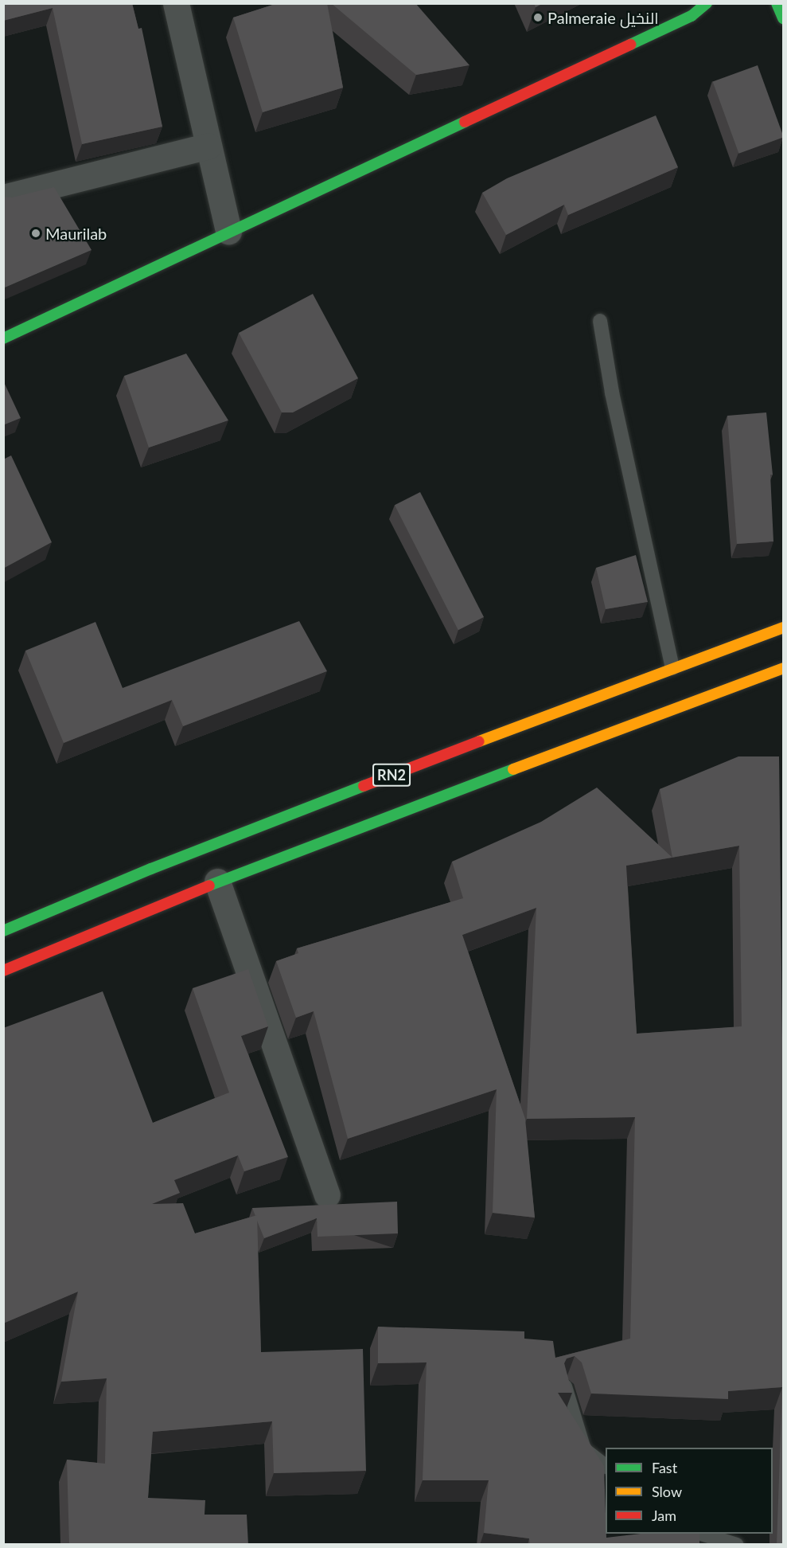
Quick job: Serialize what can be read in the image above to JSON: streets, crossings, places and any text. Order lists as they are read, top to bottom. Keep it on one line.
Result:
{"streets":{"main road":["RN2"]},"places":["Palmeraie النخيل","Maurilab"],"legend":["Fast","Slow","Jam"]}
